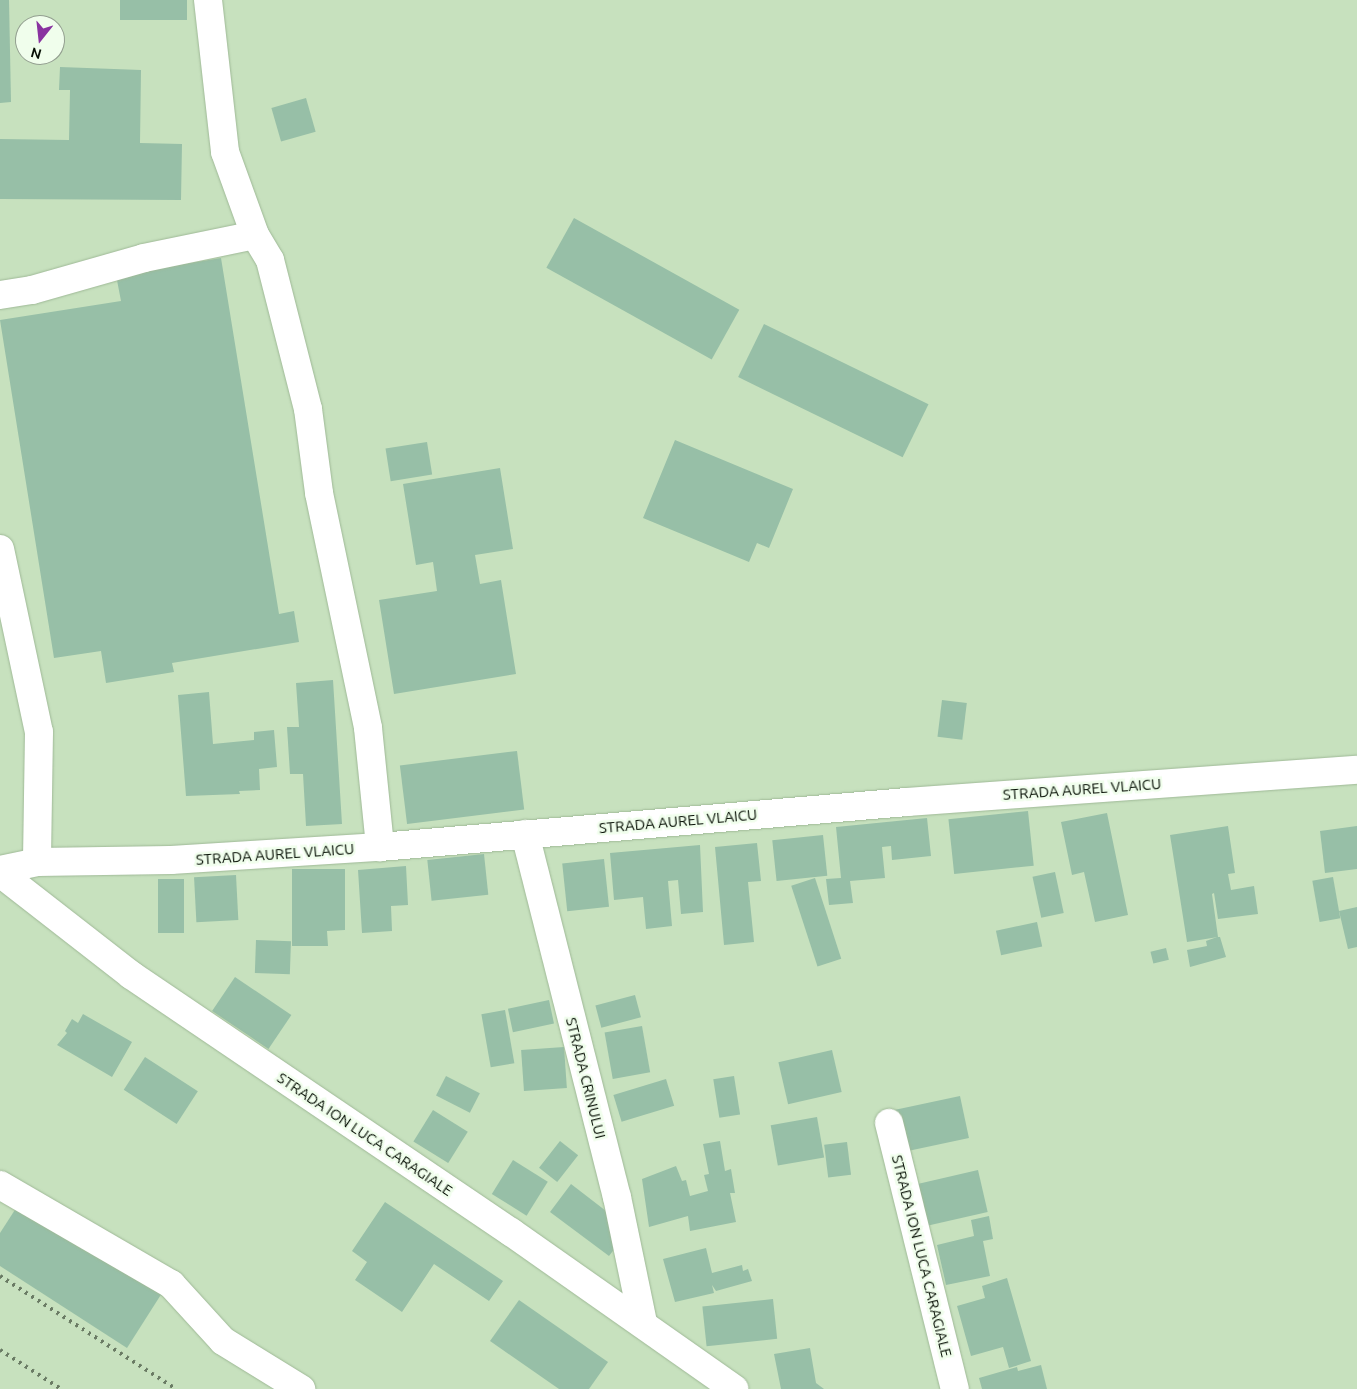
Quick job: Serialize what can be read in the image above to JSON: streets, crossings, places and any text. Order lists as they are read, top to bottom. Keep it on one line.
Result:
{"streets":{"street":["STRADA AUREL VLAICU","STRADA CRINULUI","STRADA ION LUCA CARAGIALE"]},"crossings":[["STRADA AUREL VLAICU","STRADA CRINULUI"],["STRADA AUREL VLAICU","STRADA ION LUCA CARAGIALE"],["STRADA CRINULUI","STRADA ION LUCA CARAGIALE"]],"north":"bottom"}
